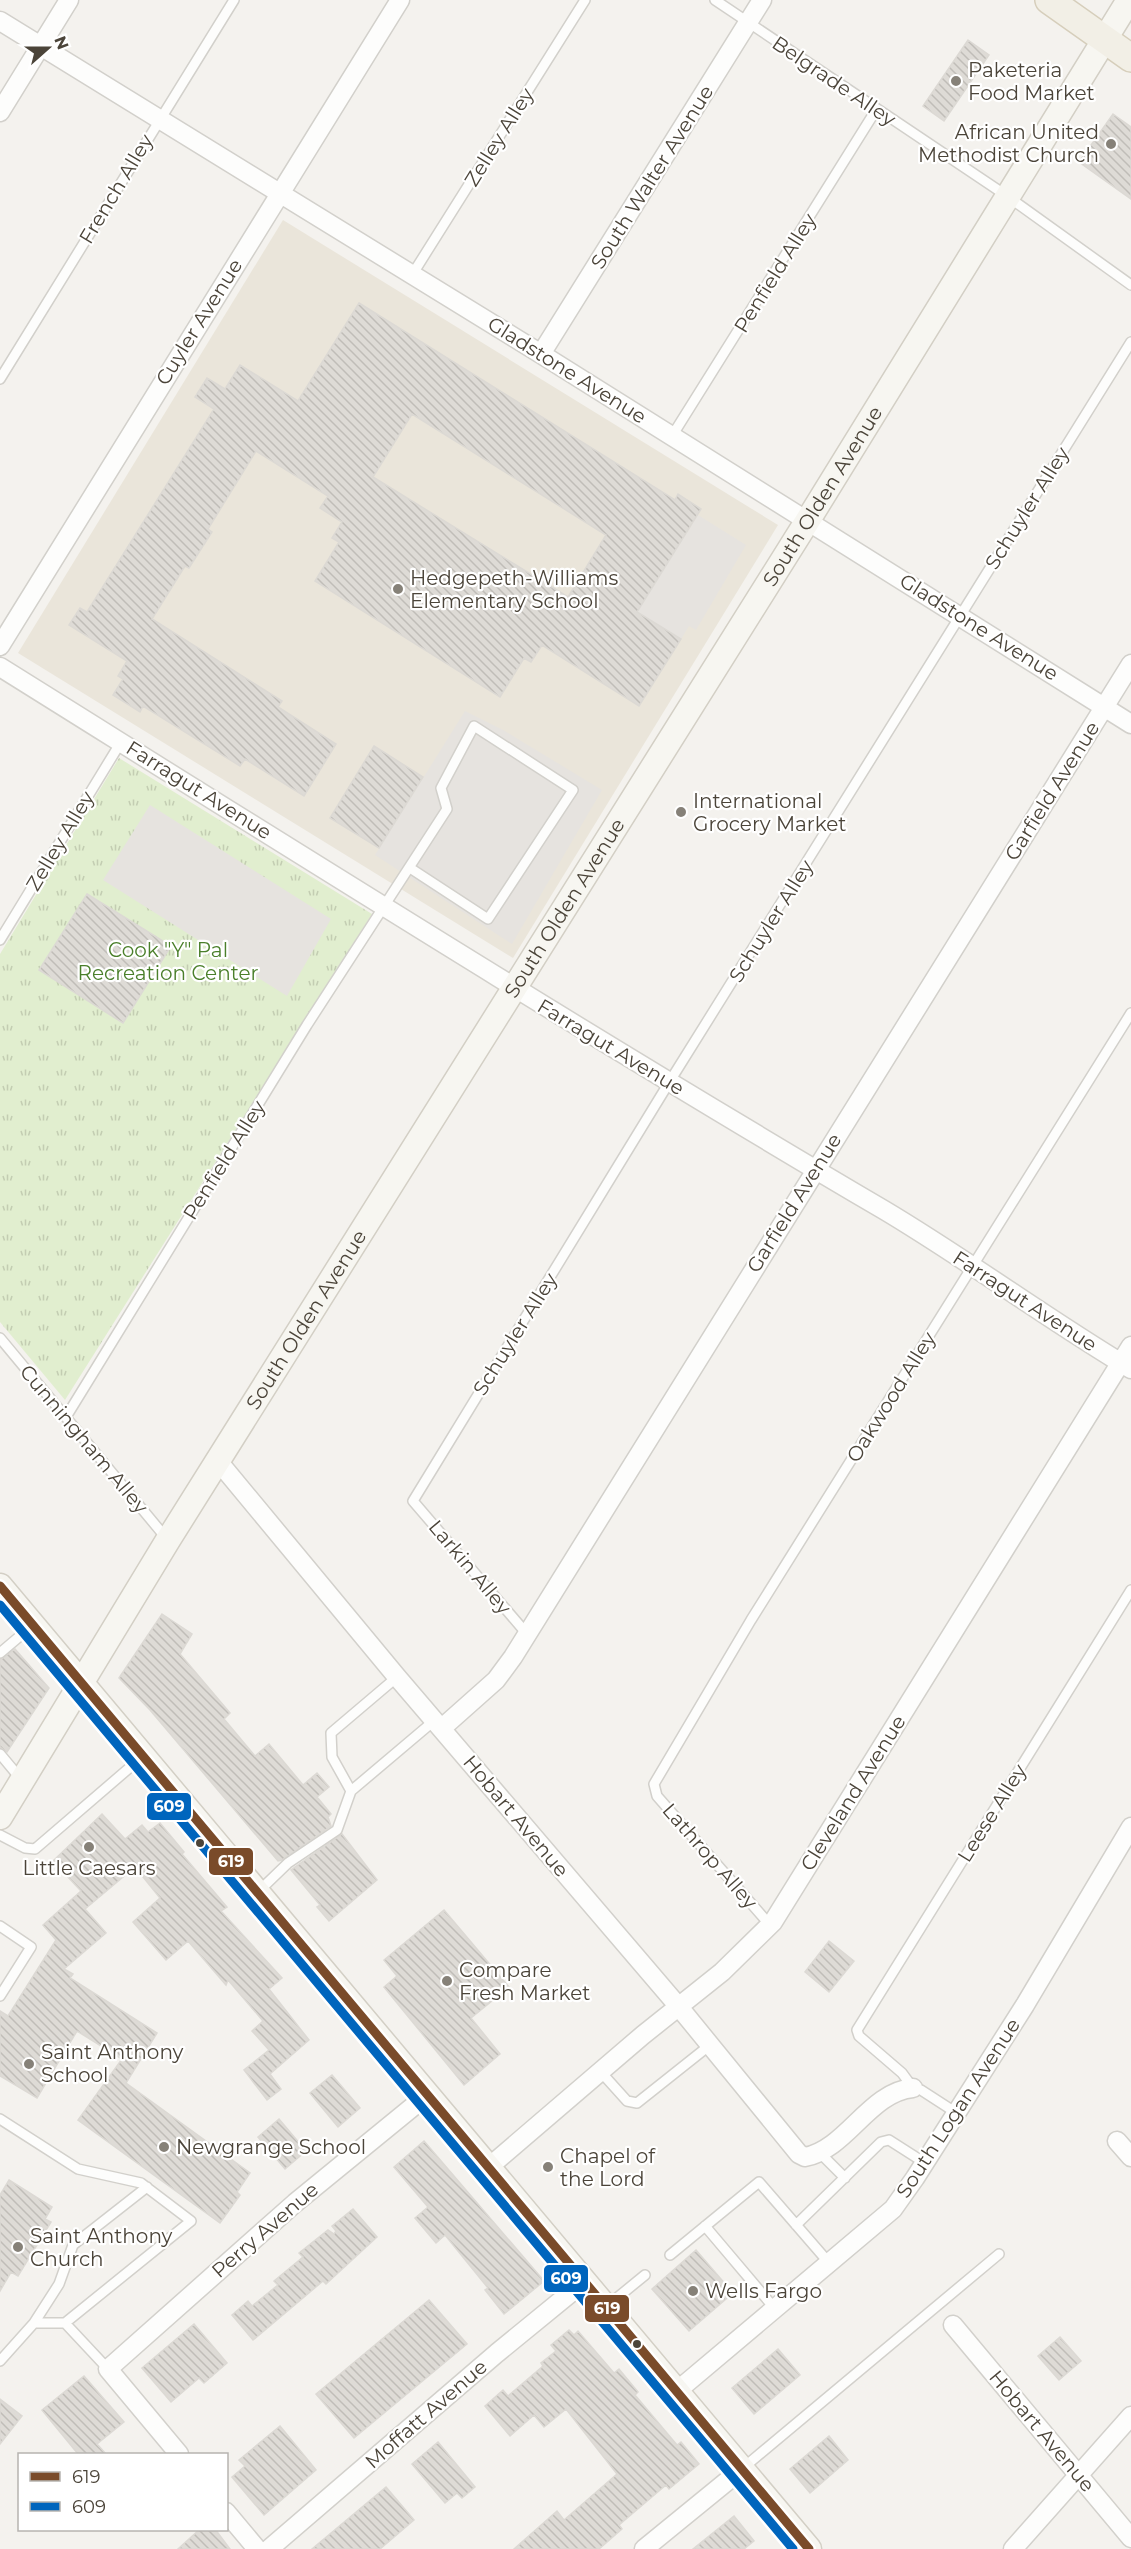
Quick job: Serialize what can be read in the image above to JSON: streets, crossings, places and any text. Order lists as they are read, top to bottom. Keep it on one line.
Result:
{"streets":{"main road":["South Olden Avenue"],"street":["South Walter Avenue","Cuyler Avenue","Gladstone Avenue","Farragut Avenue","Garfield Avenue","Cleveland Avenue","Hobart Avenue","South Logan Avenue","Perry Avenue","Moffatt Avenue"],"lane":["Belgrade Alley","Zelley Alley","French Alley","Penfield Alley","Schuyler Alley","Oakwood Alley","Cunningham Alley","Larkin Alley","Leese Alley","Lathrop Alley"]},"crossings":[["Belgrade Alley","South Walter Avenue"],["Belgrade Alley","Penfield Alley"],["Belgrade Alley","South Olden Avenue"],["Zelley Alley","Gladstone Avenue"],["Zelley Alley","Farragut Avenue"],["South Walter Avenue","Gladstone Avenue"],["French Alley","Gladstone Avenue"],["Penfield Alley","Gladstone Avenue"],["Penfield Alley","Farragut Avenue"],["Penfield Alley","Cunningham Alley"],["Cuyler Avenue","Gladstone Avenue"],["Gladstone Avenue","South Olden Avenue"],["Gladstone Avenue","Schuyler Alley"],["Gladstone Avenue","Garfield Avenue"],["South Olden Avenue","Farragut Avenue"],["South Olden Avenue","Cunningham Alley"],["South Olden Avenue","Hobart Avenue"],["Schuyler Alley","Farragut Avenue"],["Schuyler Alley","Larkin Alley"],["Farragut Avenue","Garfield Avenue"],["Farragut Avenue","Oakwood Alley"],["Farragut Avenue","Cleveland Avenue"],["Garfield Avenue","Larkin Alley"],["Garfield Avenue","Hobart Avenue"],["Oakwood Alley","Lathrop Alley"],["Cleveland Avenue","Hobart Avenue"],["Cleveland Avenue","Lathrop Alley"]],"parks":["Cook \"Y\" Pal Recreation Center"],"places":["Paketeria Food Market","African United Methodist Church","Hedgepeth-Williams Elementary School","International Grocery Market","Little Caesars","Compare Fresh Market","Saint Anthony School","Newgrange School","Chapel of the Lord","Saint Anthony Church","Wells Fargo"],"lines":["transit line 619","transit line 609"],"legend":["619","609"],"north":"right"}
